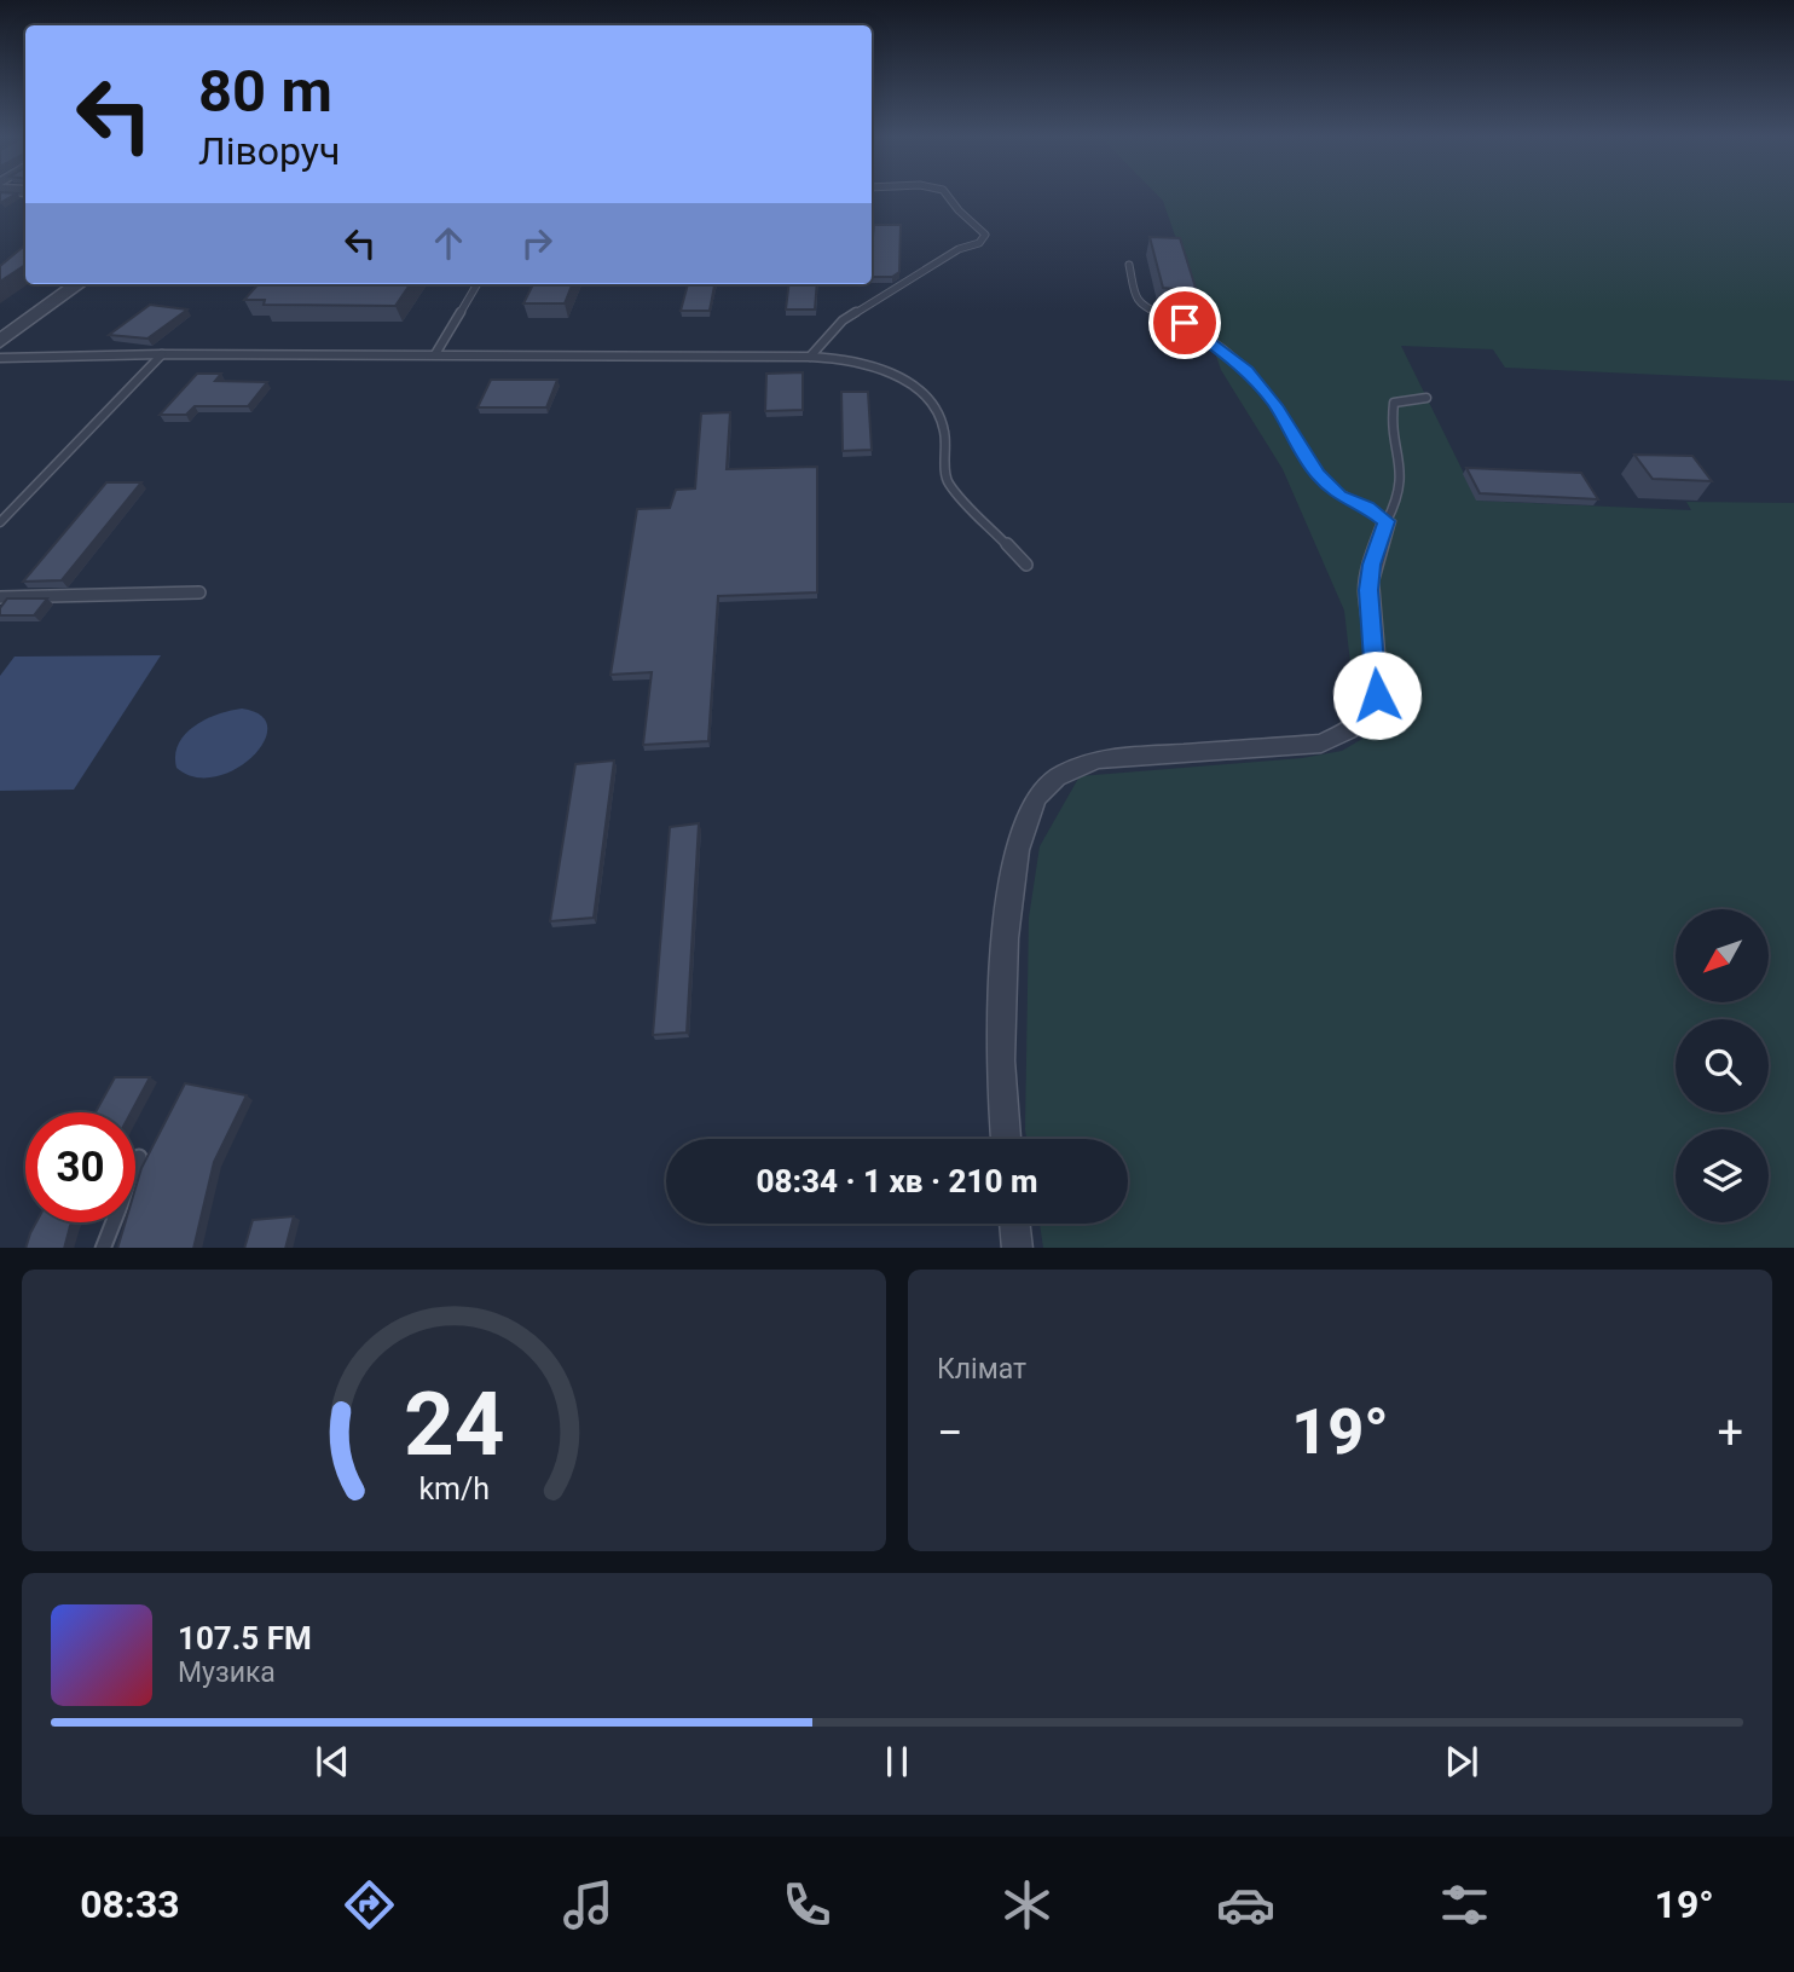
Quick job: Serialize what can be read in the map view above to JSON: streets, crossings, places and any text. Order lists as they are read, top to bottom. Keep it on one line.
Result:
{"north":"bottom left","page":{"turn":["80 m","Ліворуч"],"limit":"30","trip":"08:34 · 1 хв · 210 m","tile":"Клімат","heat":["−","19°","+"],"song":["107.5 FM","Музика"],"tabs":["08:33","19°"],"gauge":["24","km/h"]}}
